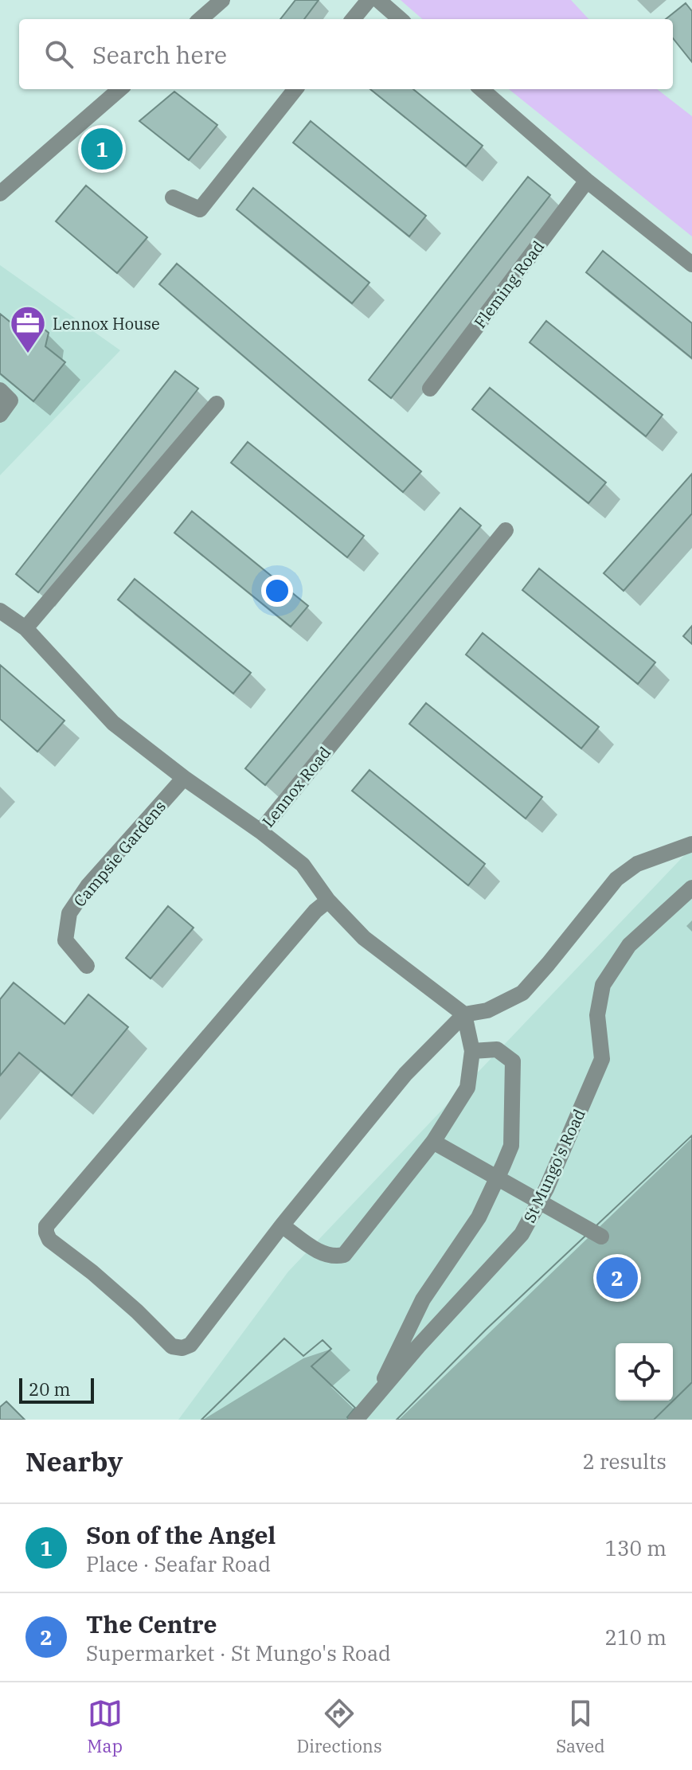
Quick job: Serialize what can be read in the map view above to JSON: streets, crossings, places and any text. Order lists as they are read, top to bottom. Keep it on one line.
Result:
{"streets":{"street":["Fleming Road","Lennox Road","Campsie Gardens","St Mungo's Road"]},"crossings":[["Lennox Road","Campsie Gardens"]],"places":{"office":["Lennox House"]},"scale_bar":"20 m","page":{"search":"Search here","pins":["1","2"],"scale":"20 m","heading":["Nearby","2 results"],"list":[{"mark":"1","name":"Son of the Angel","note":"Place · Seafar Road","value":"130 m"},{"mark":"2","name":"The Centre","note":"Supermarket · St Mungo's Road","value":"210 m"}],"nav":["Map","Directions","Saved"]}}
